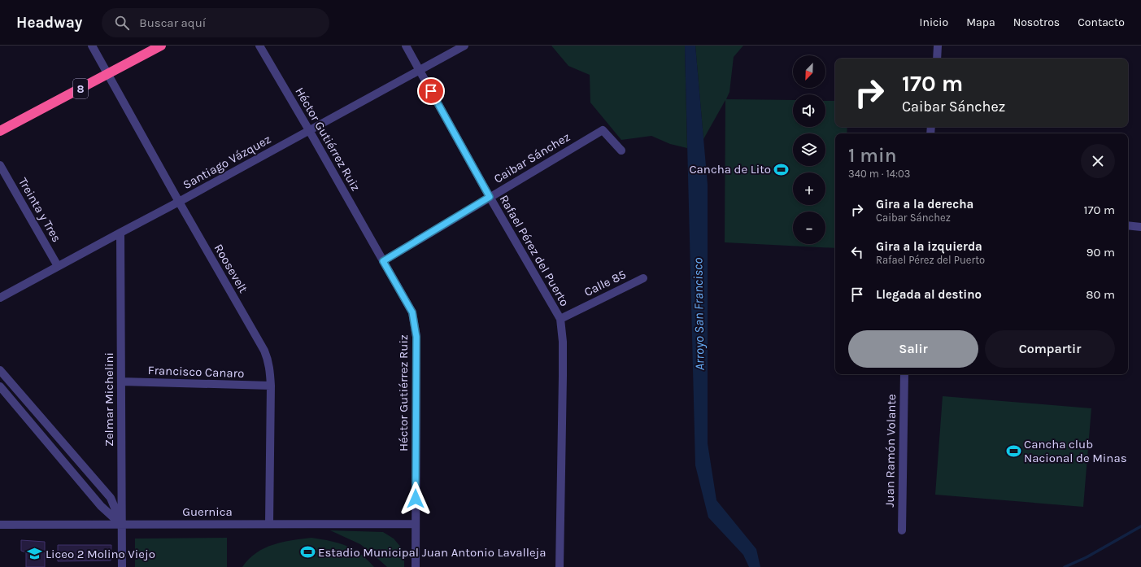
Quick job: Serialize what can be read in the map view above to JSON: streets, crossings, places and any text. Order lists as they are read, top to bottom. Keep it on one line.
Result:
{"streets":{"highway":["8"],"street":["Héctor Gutiérrez Ruiz","Caibar Sánchez","Santiago Vázquez","Treinta y Tres","Rafael Pérez del Puerto","Roosevelt","Calle 85","Francisco Canaro","Zelmar Michelini","Juan Ramón Volante","Guernica"]},"crossings":[["8","Roosevelt"],["Héctor Gutiérrez Ruiz","Caibar Sánchez"],["Héctor Gutiérrez Ruiz","Santiago Vázquez"],["Héctor Gutiérrez Ruiz","Guernica"],["Caibar Sánchez","Rafael Pérez del Puerto"],["Santiago Vázquez","Treinta y Tres"],["Santiago Vázquez","Rafael Pérez del Puerto"],["Santiago Vázquez","Roosevelt"],["Santiago Vázquez","Zelmar Michelini"],["Rafael Pérez del Puerto","Calle 85"],["Roosevelt","Francisco Canaro"],["Roosevelt","Guernica"],["Francisco Canaro","Zelmar Michelini"],["Zelmar Michelini","Guernica"]],"water":["Arroyo San Francisco"],"places":{"sports":["Cancha de Lito","Cancha club Nacional de Minas","Estadio Municipal Juan Antonio Lavalleja"],"school or university":["Liceo 2 Molino Viejo"]},"north":"bottom left","page":{"header":"Headway","search":"Buscar aquí","nav":["Inicio","Mapa","Nosotros","Contacto"],"map_buttons":["+","−"],"turn":["170 m","Caibar Sánchez"],"heading":["1 min","340 m · 14:03"],"list":[{"name":"Gira a la derecha","note":"Caibar Sánchez","value":"170 m"},{"name":"Gira a la izquierda","note":"Rafael Pérez del Puerto","value":"90 m"},{"name":"Llegada al destino","value":"80 m"}],"buttons":["Salir","Compartir"]}}
